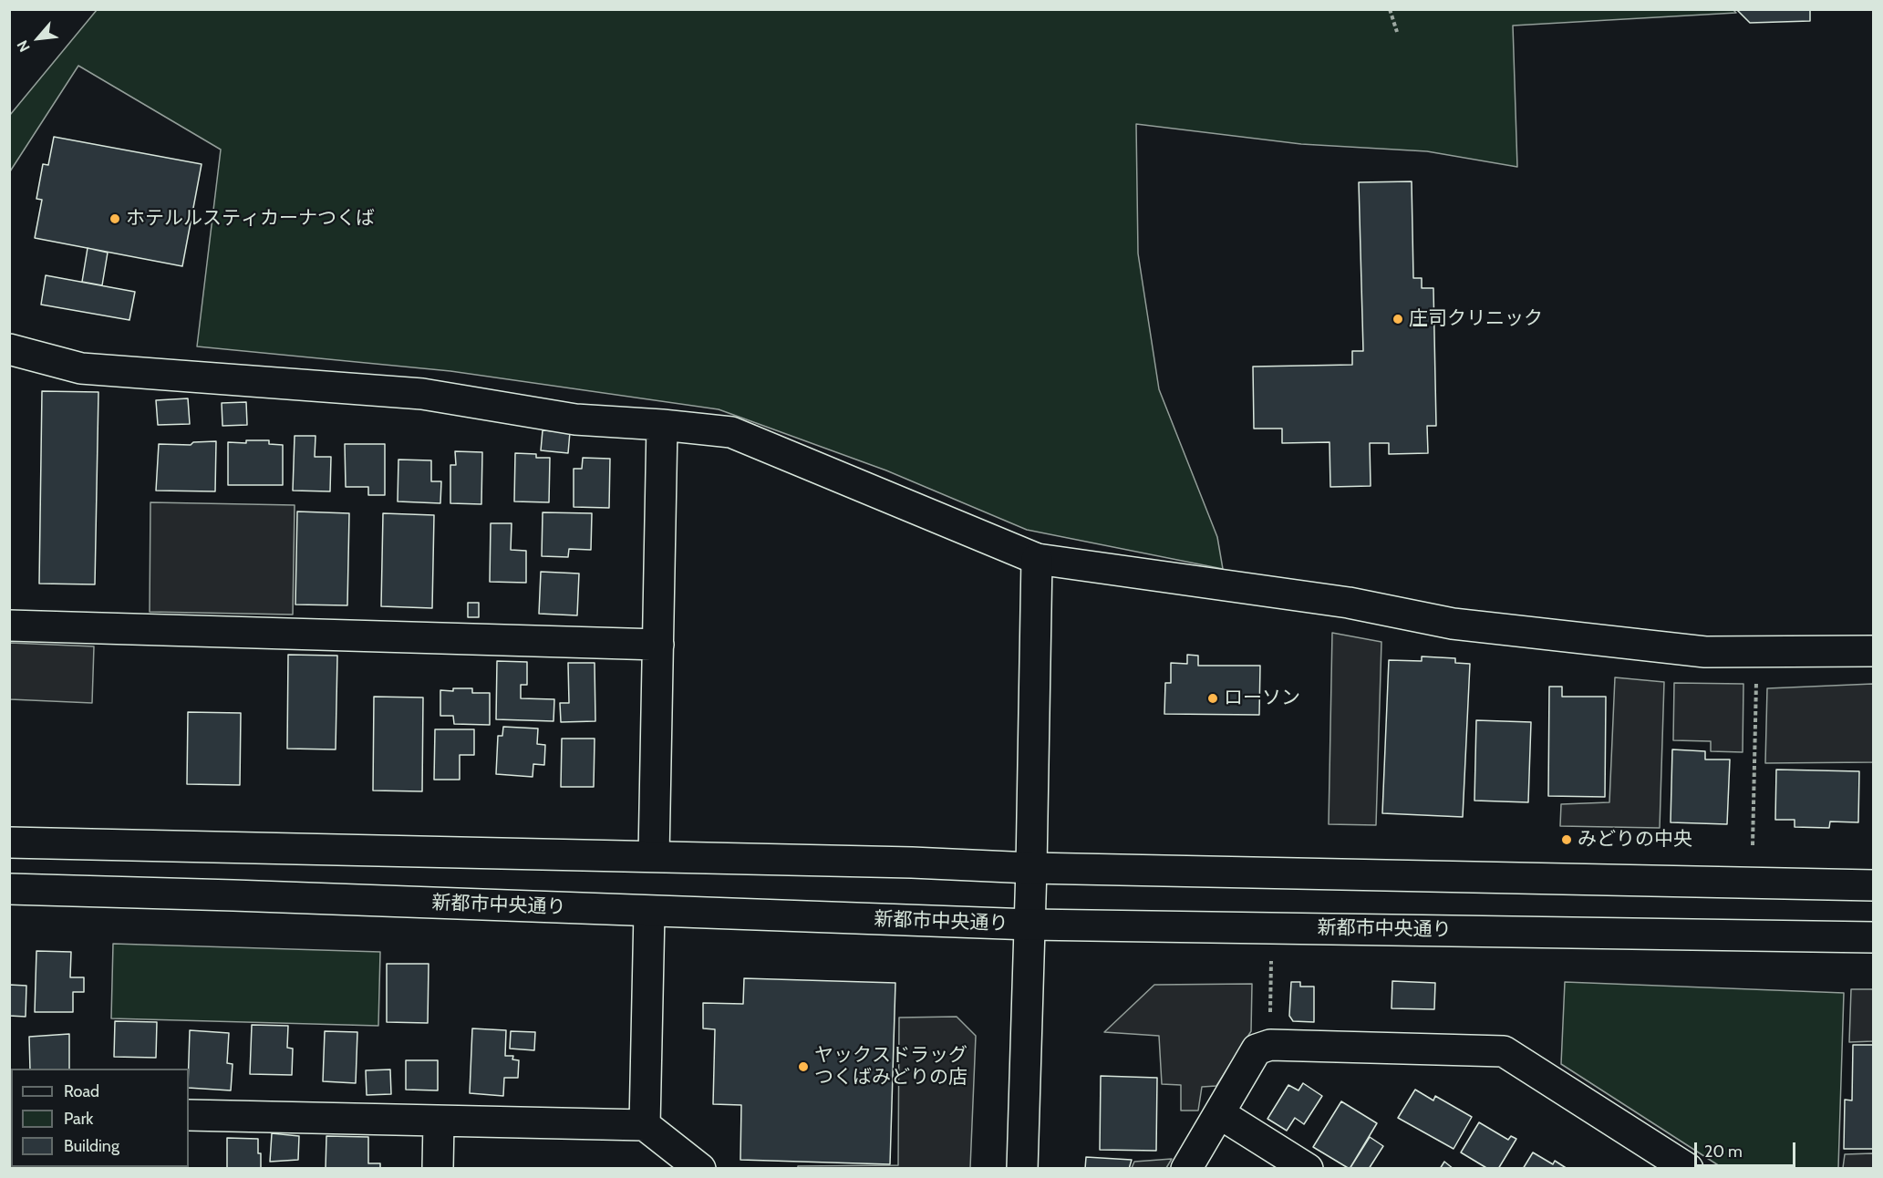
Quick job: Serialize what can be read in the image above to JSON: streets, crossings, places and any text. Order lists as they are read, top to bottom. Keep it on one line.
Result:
{"streets":{"street":["新都市中央通り"]},"places":["ホテルルスティカーナつくば","庄司クリニック","ローソン","みどりの中央","ヤックスドラッグ つくばみどりの店"],"legend":["Road","Park","Building"],"scale_bar":"20 m","north":"bottom left"}
